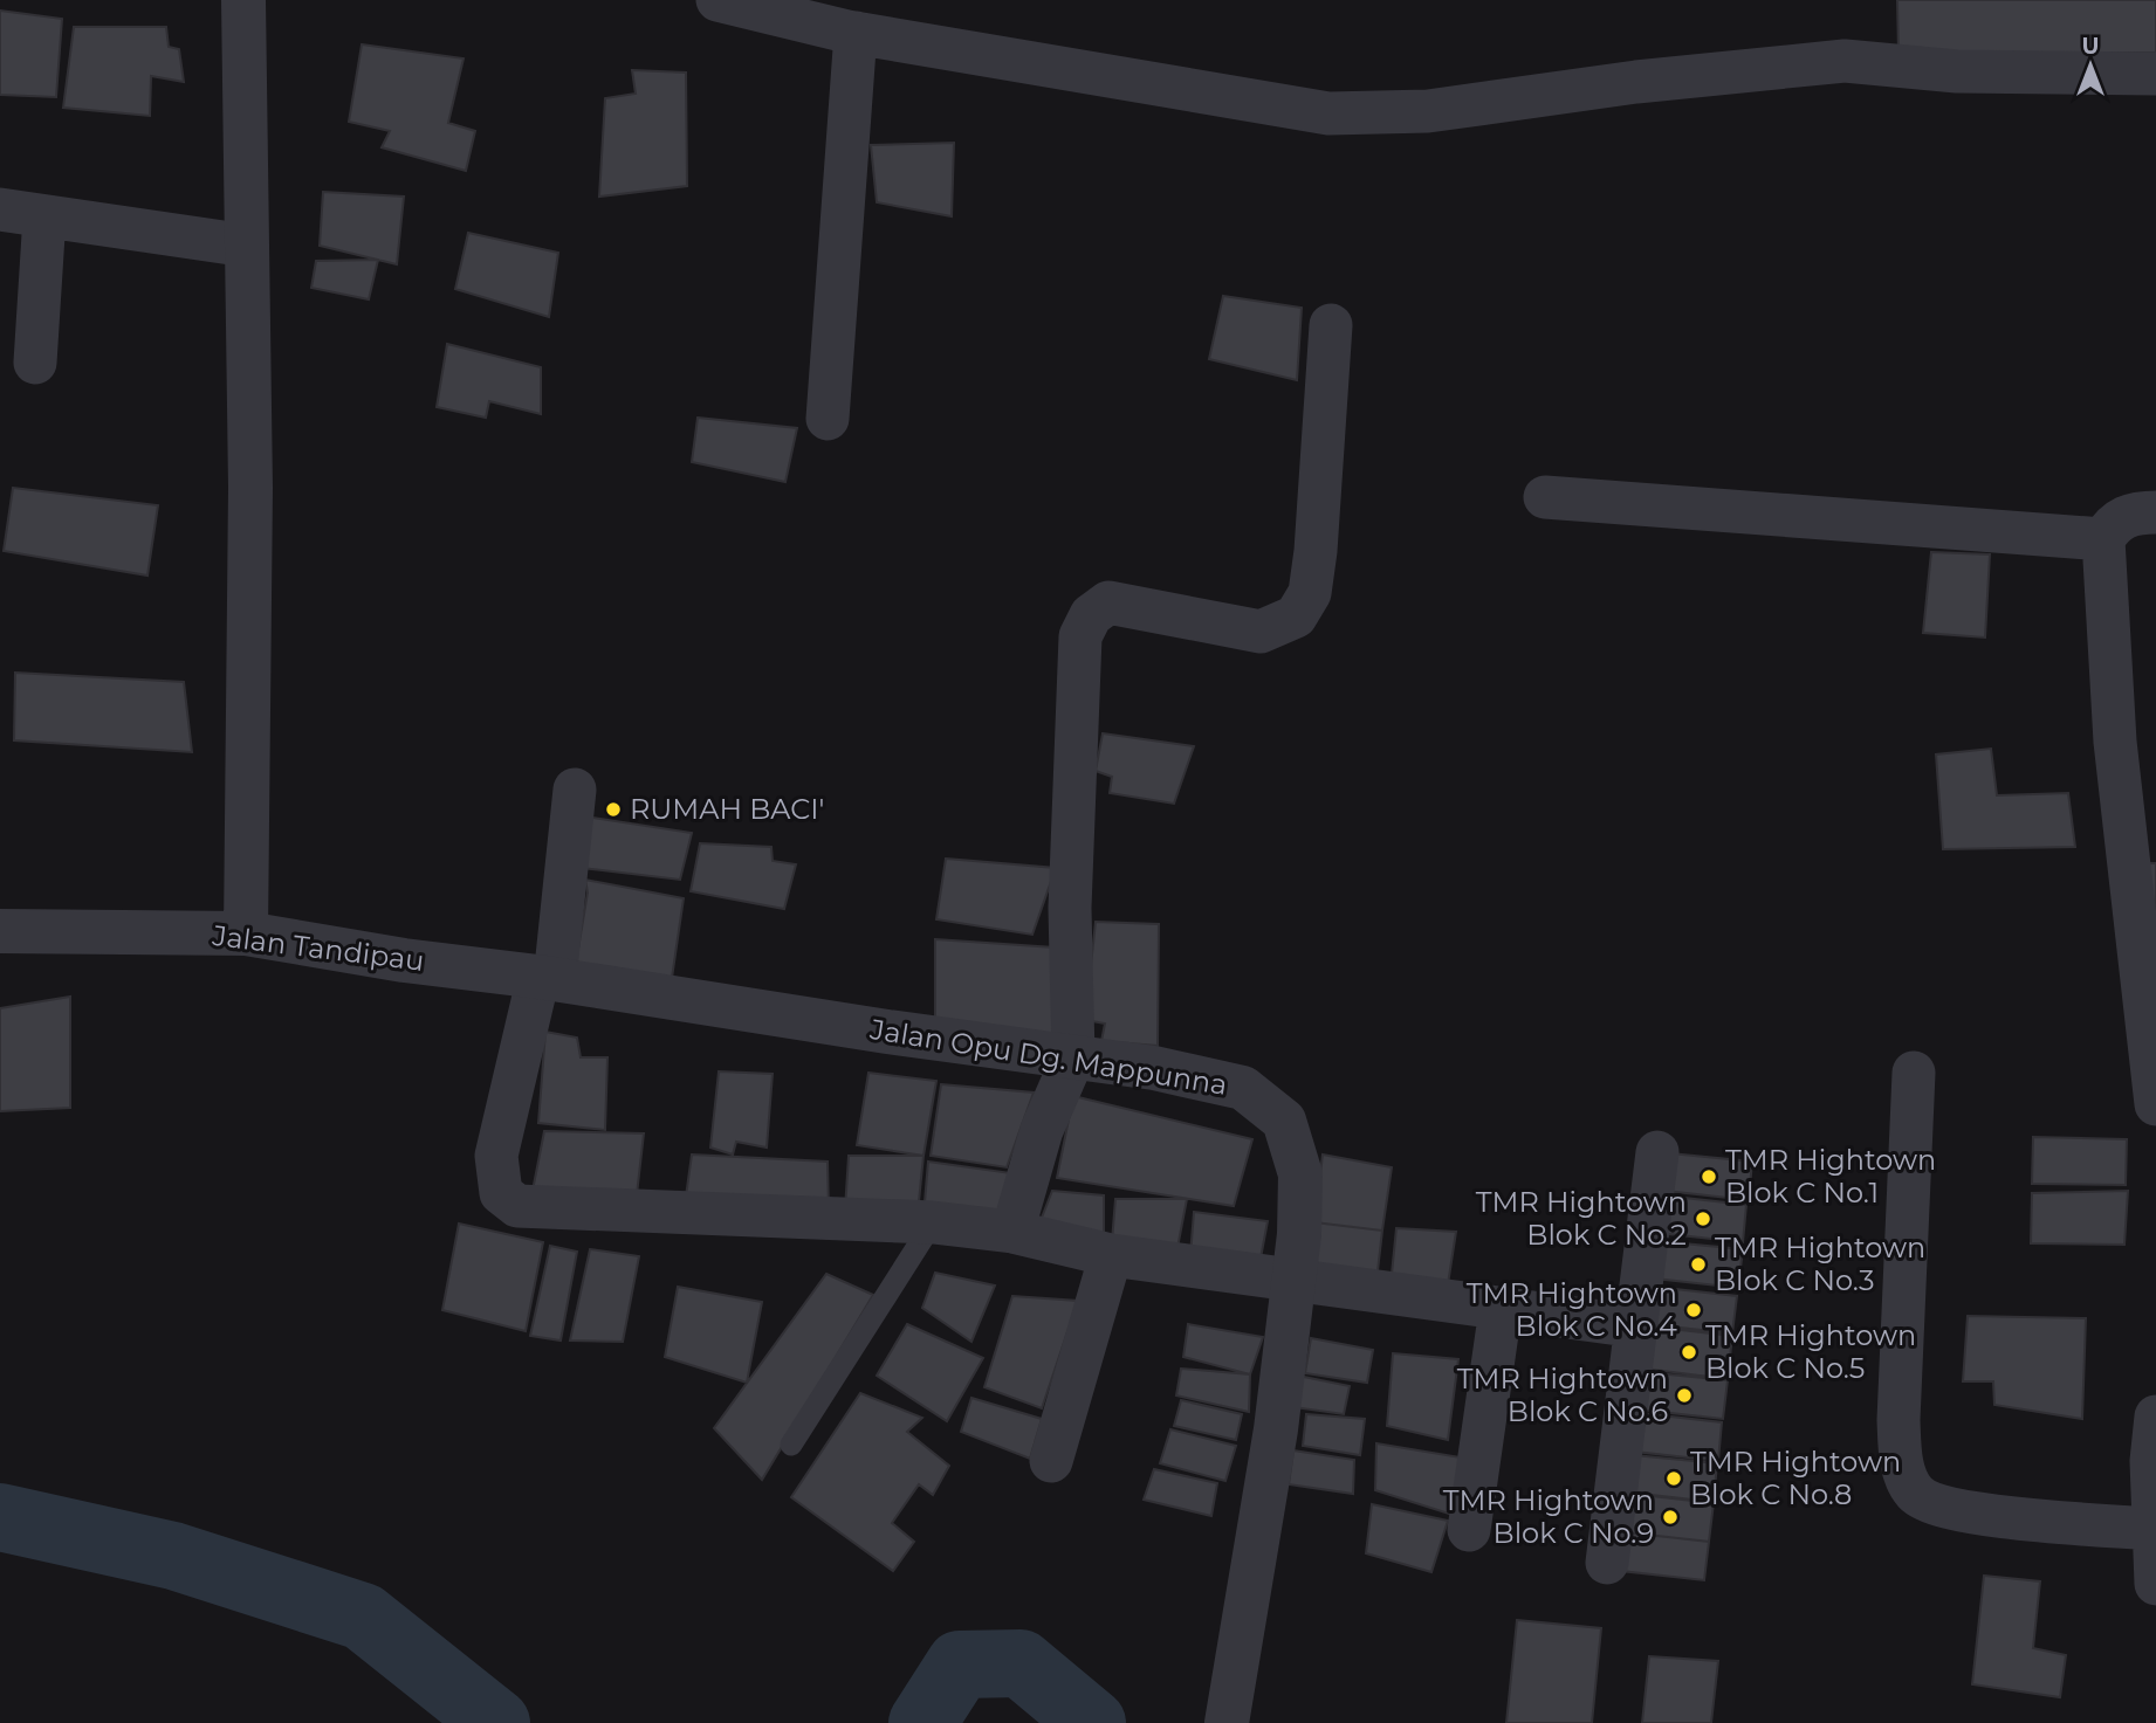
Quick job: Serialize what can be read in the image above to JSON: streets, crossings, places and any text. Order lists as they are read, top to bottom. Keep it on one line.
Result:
{"streets":{"street":["Jalan Tandipau","Jalan Opu Dg. Mappunna"]},"crossings":[["Jalan Tandipau","Jalan Opu Dg. Mappunna"]],"places":["RUMAH BACI'","TMR Hightown Blok C No.1","TMR Hightown Blok C No.2","TMR Hightown Blok C No.3","TMR Hightown Blok C No.4","TMR Hightown Blok C No.5","TMR Hightown Blok C No.6","TMR Hightown Blok C No.8","TMR Hightown Blok C No.9"],"north":"top"}
